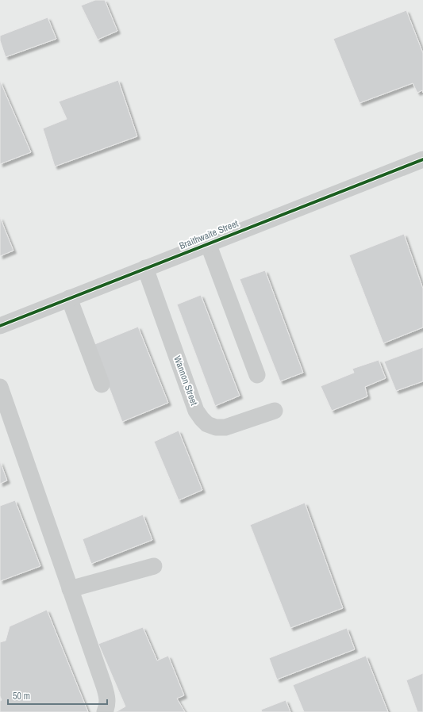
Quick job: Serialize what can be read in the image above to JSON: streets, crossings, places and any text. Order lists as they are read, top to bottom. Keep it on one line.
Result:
{"streets":{"street":["Braithwaite Street","Wannon Street"]},"crossings":[["Braithwaite Street","Wannon Street"]],"scale_bar":"50 m"}
